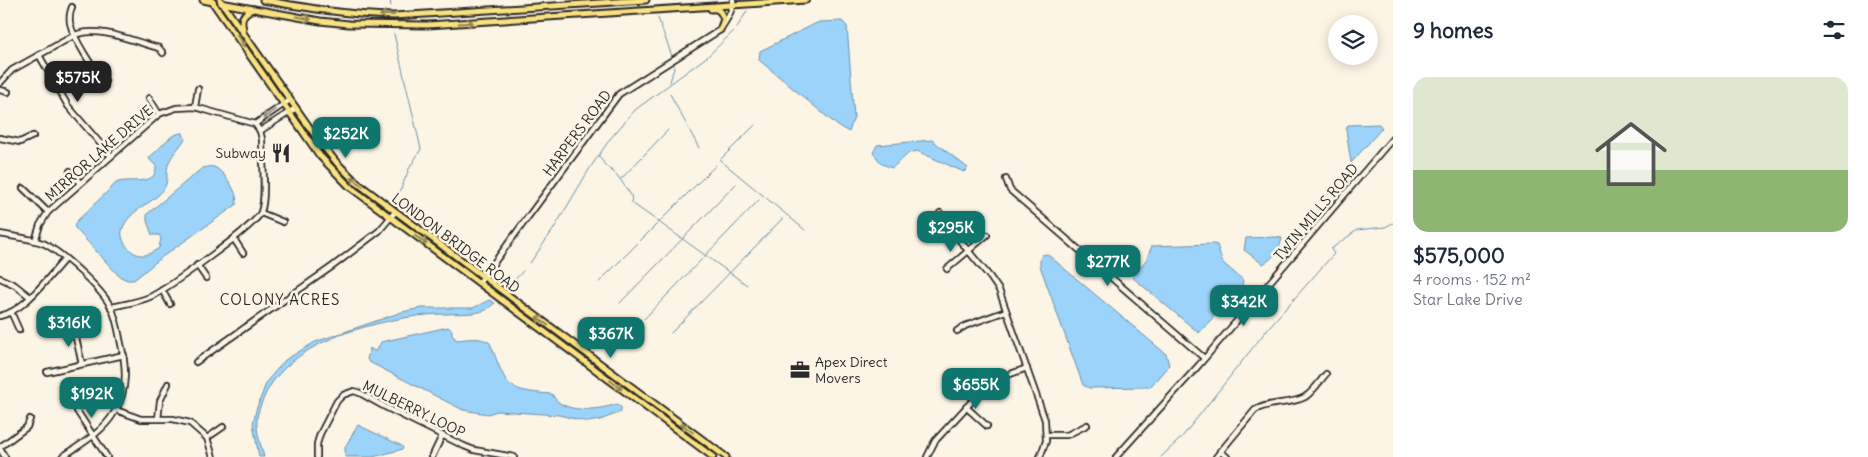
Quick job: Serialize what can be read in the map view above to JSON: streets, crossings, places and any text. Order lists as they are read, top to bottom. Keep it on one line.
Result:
{"streets":{"main road":["LONDON BRIDGE ROAD"],"street":["HARPERS ROAD","MIRROR LAKE DRIVE","TWIN MILLS ROAD","MULBERRY LOOP"]},"crossings":[["HARPERS ROAD","LONDON BRIDGE ROAD"]],"districts":["COLONY ACRES"],"places":{"restaurant":["Subway"],"office":["Apex Direct Movers"]},"page":{"heading":"9 homes","list":[{"name":"$575,000","note":"4 rooms · 152 m² · Star Lake Drive"}],"price":["$575K","$252K","$295K","$277K","$342K","$316K","$367K","$655K","$192K"]}}
